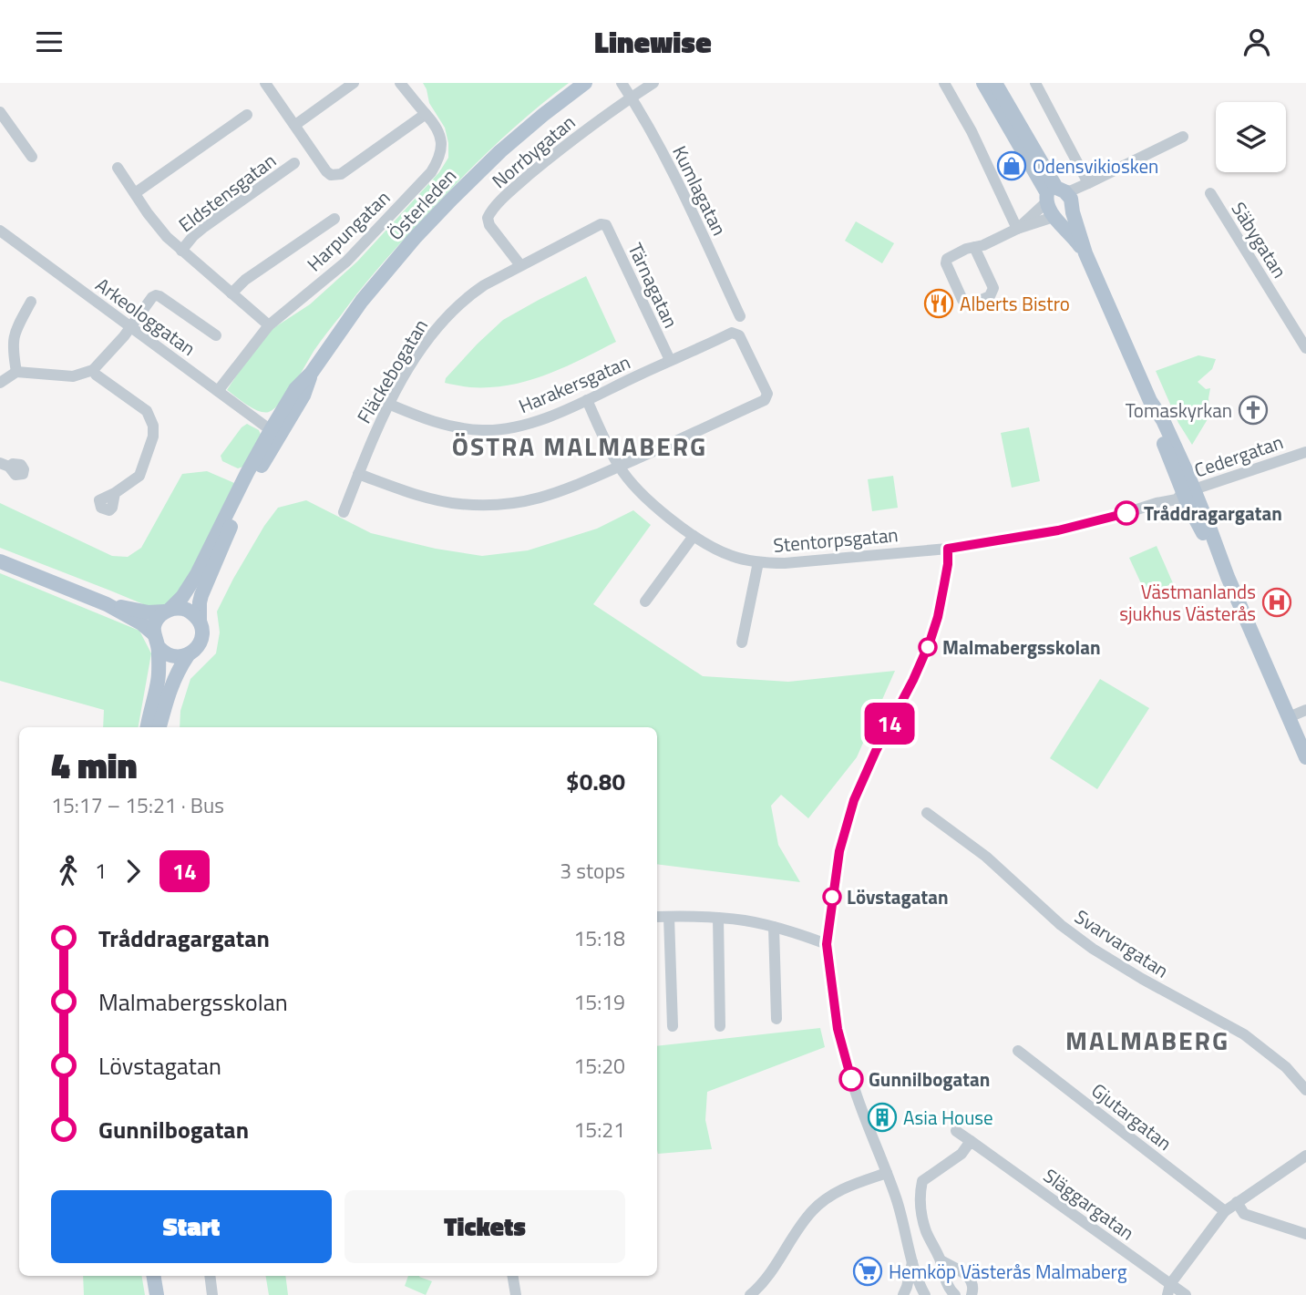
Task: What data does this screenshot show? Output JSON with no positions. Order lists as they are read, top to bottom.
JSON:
{
  "streets": {
    "main road": ["Österleden"],
    "street": [
      "Norrbygatan",
      "Kumlagatan",
      "Eldstensgatan",
      "Harpungatan",
      "Säbygatan",
      "Tärnagatan",
      "Arkeologgatan",
      "Fläckebogatan",
      "Harakersgatan",
      "Cedergatan",
      "Stentorpsgatan",
      "Svarvargatan",
      "Gjutargatan",
      "Släggargatan"
    ]
  },
  "crossings": [
    ["Norrbygatan", "Kumlagatan"],
    ["Norrbygatan", "Fläckebogatan"],
    ["Österleden", "Arkeologgatan"],
    ["Harpungatan", "Arkeologgatan"],
    ["Tärnagatan", "Fläckebogatan"],
    ["Tärnagatan", "Harakersgatan"],
    ["Fläckebogatan", "Harakersgatan"],
    ["Harakersgatan", "Stentorpsgatan"],
    ["Cedergatan", "Stentorpsgatan"]
  ],
  "districts": ["ÖSTRA MALMABERG", "MALMABERG"],
  "places": {
    "shop": ["Odensvikiosken"],
    "restaurant": ["Alberts Bistro"],
    "church": ["Tomaskyrkan"],
    "other": [
      "Tråddragargatan",
      "Malmabergsskolan",
      "Lövstagatan",
      "Gunnilbogatan"
    ],
    "hospital": ["Västmanlands sjukhus Västerås"],
    "building": ["Asia House"],
    "supermarket": ["Hemköp Västerås Malmaberg"]
  },
  "lines": ["bus line 14"],
  "page": {
    "header": "Linewise",
    "on_map": "14",
    "heading": ["4 min", "15:17 – 15:21 · Bus", "$0.80"],
    "legs": ["1", "14", "3 stops"],
    "list": [
      {
        "name": "Tråddragargatan",
        "value": "15:18"
      },
      {
        "name": "Malmabergsskolan",
        "value": "15:19"
      },
      {
        "name": "Lövstagatan",
        "value": "15:20"
      },
      {
        "name": "Gunnilbogatan",
        "value": "15:21"
      }
    ],
    "buttons": ["Start", "Tickets"]
  }
}
